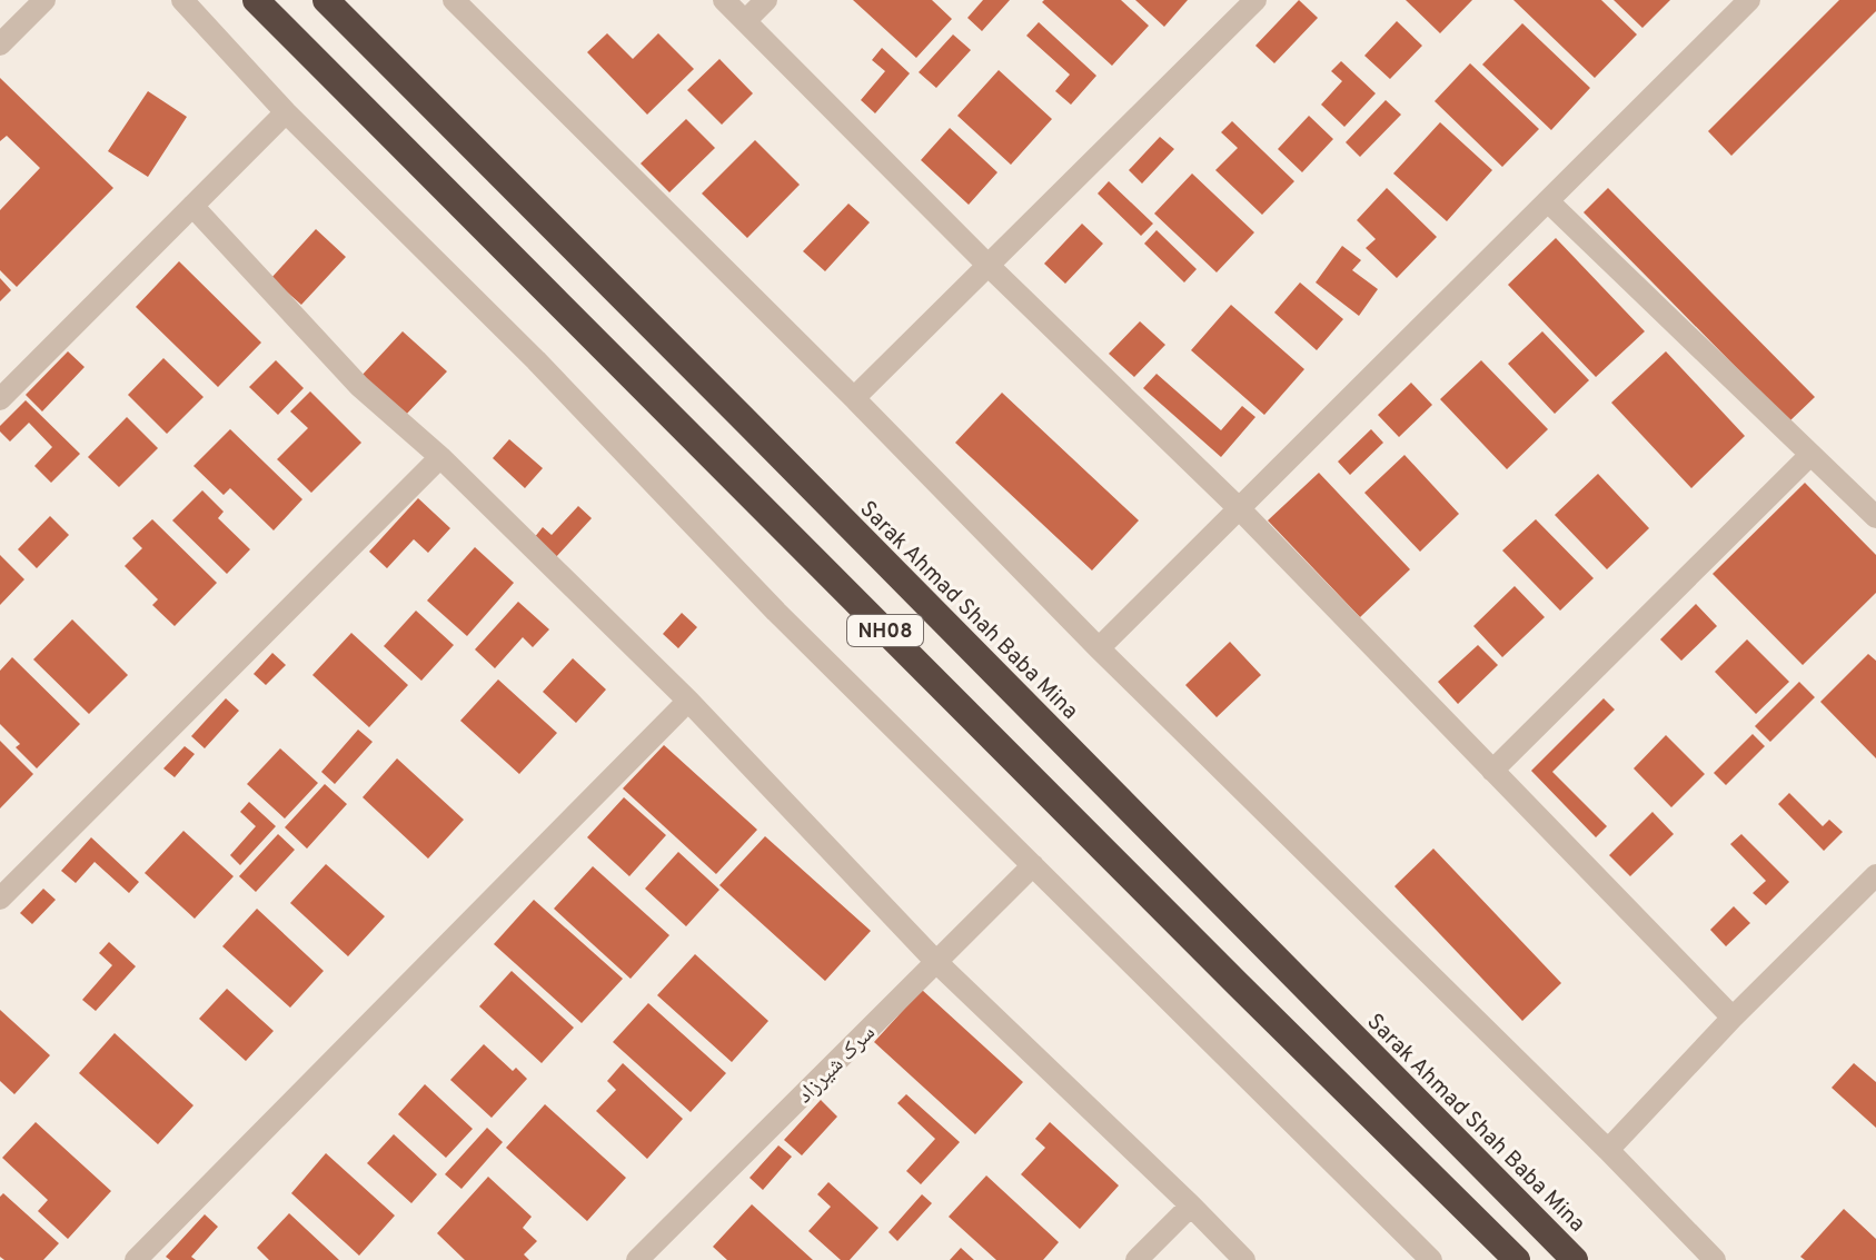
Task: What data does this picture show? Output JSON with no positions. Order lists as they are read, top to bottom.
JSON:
{
  "streets": {
    "highway": ["Sarak Ahmad Shah Baba Mina", "NH08"],
    "street": ["سرک شیرزاد"]
  }
}
